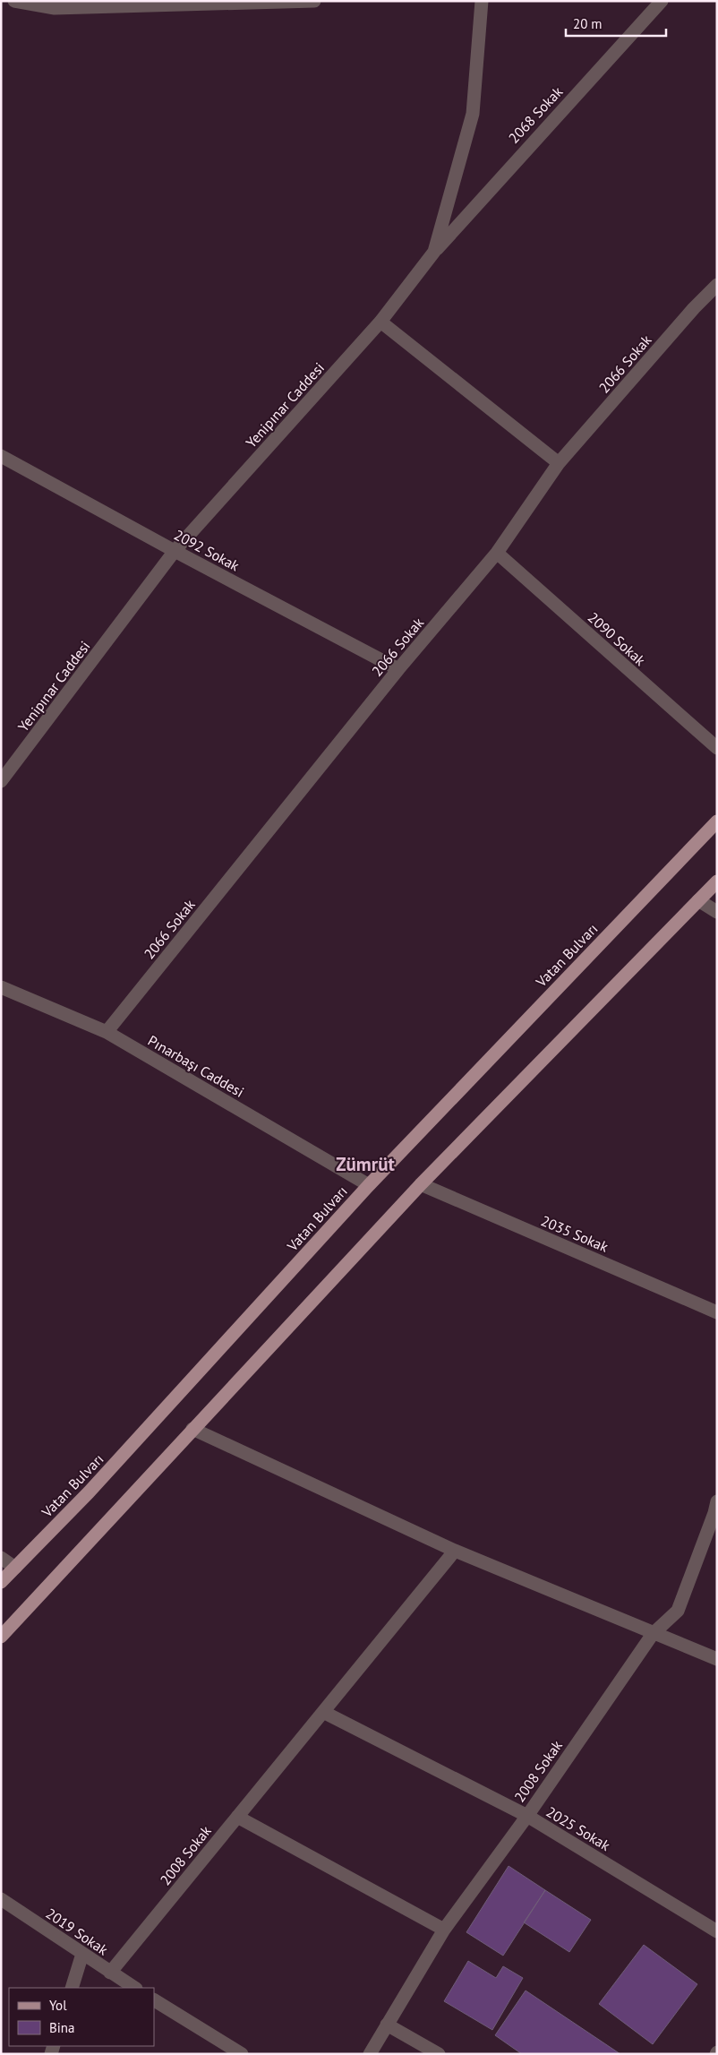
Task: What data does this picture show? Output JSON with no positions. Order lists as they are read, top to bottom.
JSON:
{
  "streets": {
    "main road": ["Vatan Bulvarı"],
    "street": [
      "2068 Sokak",
      "2066 Sokak",
      "Yenipınar Caddesi",
      "2092 Sokak",
      "2090 Sokak",
      "Pınarbaşı Caddesi",
      "2035 Sokak",
      "2008 Sokak",
      "2025 Sokak",
      "2019 Sokak"
    ]
  },
  "crossings": [
    ["2068 Sokak", "Yenipınar Caddesi"],
    ["2066 Sokak", "2092 Sokak"],
    ["2066 Sokak", "2090 Sokak"],
    ["2066 Sokak", "Pınarbaşı Caddesi"],
    ["Yenipınar Caddesi", "2092 Sokak"],
    ["Vatan Bulvarı", "Pınarbaşı Caddesi"],
    ["2008 Sokak", "2025 Sokak"],
    ["2008 Sokak", "2019 Sokak"]
  ],
  "districts": ["Zümrüt"],
  "legend": ["Yol", "Bina"],
  "scale_bar": "20 m"
}
